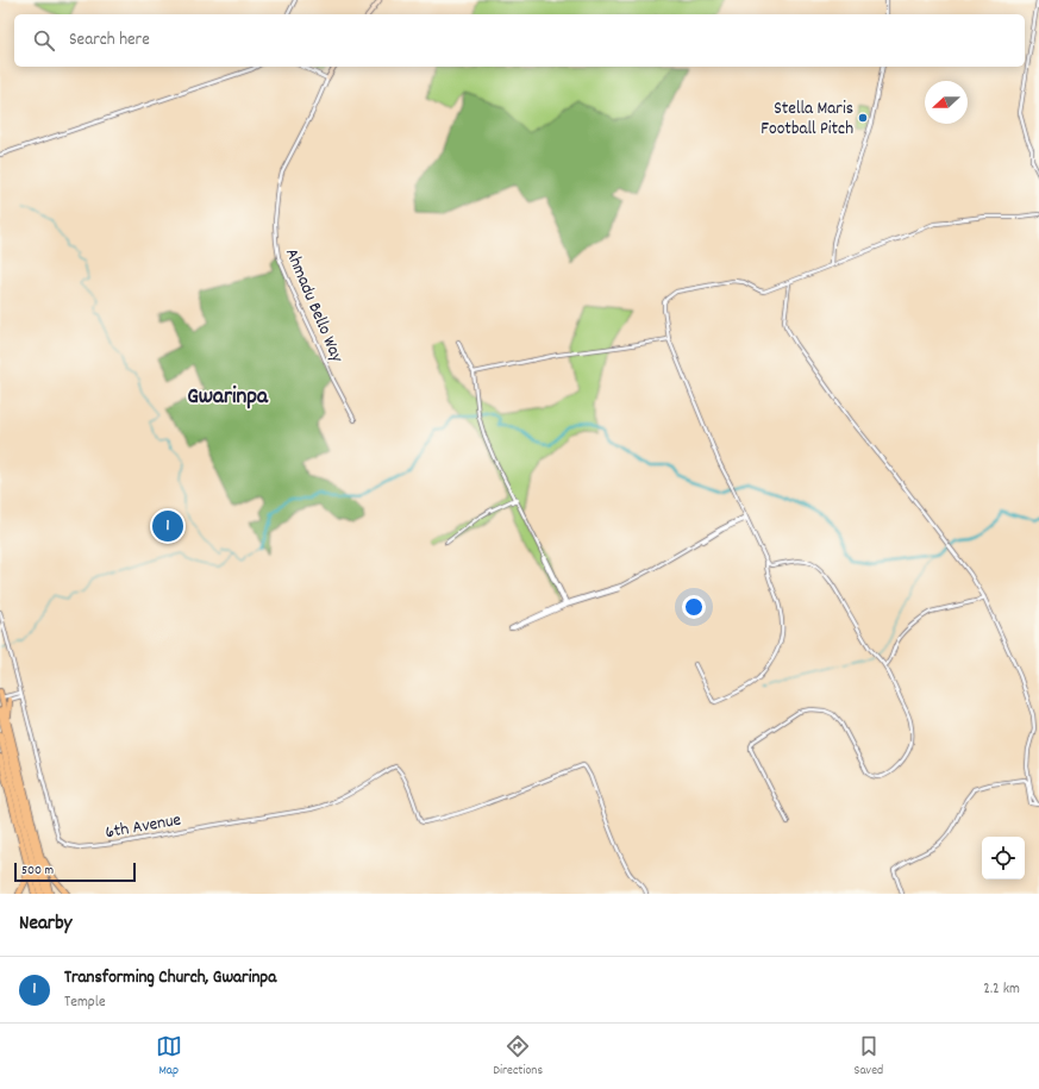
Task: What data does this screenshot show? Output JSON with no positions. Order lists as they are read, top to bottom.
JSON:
{
  "streets": {
    "main road": ["Ahmadu Bello Way"],
    "street": ["6th Avenue"]
  },
  "districts": ["Gwarinpa"],
  "places": ["Stella Maris Football Pitch"],
  "scale_bar": "500 m",
  "north": "left",
  "page": {
    "search": "Search here",
    "pins": "1",
    "scale": "500 m",
    "heading": "Nearby",
    "list": [
      {
        "mark": "1",
        "name": "Transforming Church, Gwarinpa",
        "note": "Temple",
        "value": "2.2 km"
      }
    ],
    "nav": ["Map", "Directions", "Saved"]
  }
}
